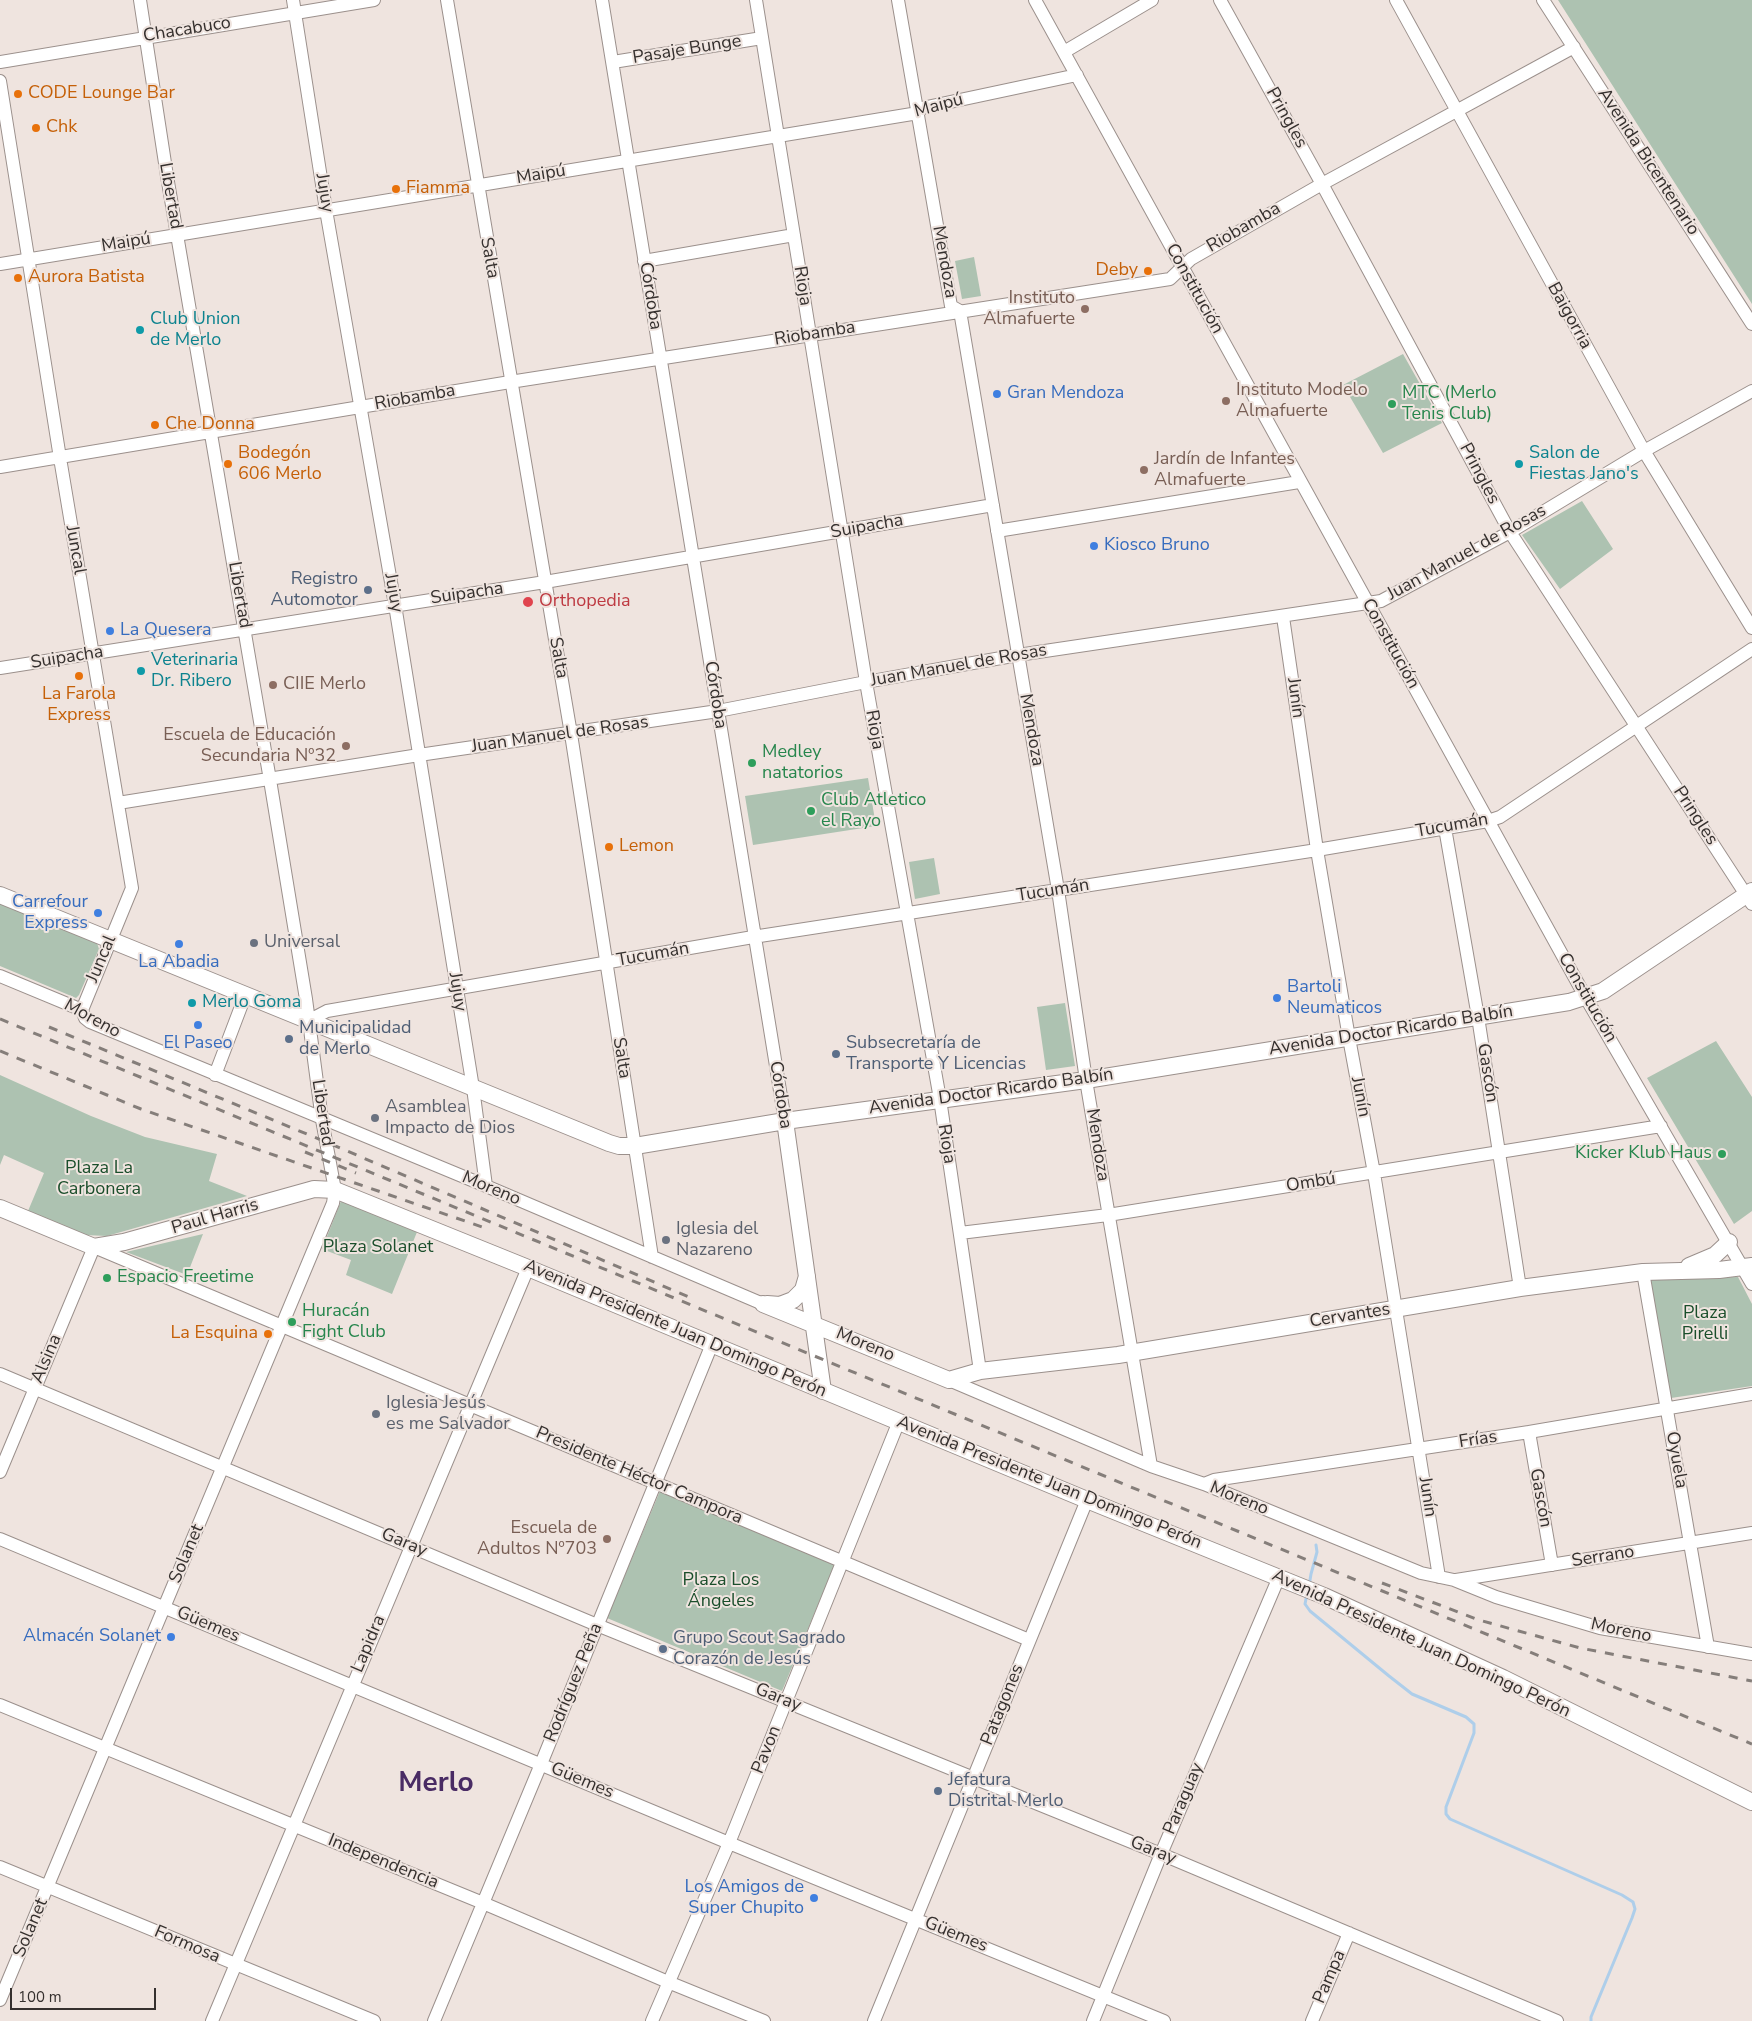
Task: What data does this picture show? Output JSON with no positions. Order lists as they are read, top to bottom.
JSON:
{
  "streets": {
    "main road": [
      "Córdoba",
      "Moreno",
      "Avenida Doctor Ricardo Balbín",
      "Paul Harris",
      "Cervantes",
      "Avenida Presidente Juan Domingo Perón",
      "Presidente Héctor Campora"
    ],
    "street": [
      "Chacabuco",
      "Pasaje Bunge",
      "Maipú",
      "Pringles",
      "Avenida Bicentenario",
      "Jujuy",
      "Libertad",
      "Riobamba",
      "Salta",
      "Mendoza",
      "Rioja",
      "Constitución",
      "Baigorria",
      "Suipacha",
      "Juncal",
      "Juan Manuel de Rosas",
      "Junín",
      "Tucumán",
      "Gascón",
      "Ombú",
      "Alsina",
      "Frías",
      "Oyuela",
      "Garay",
      "Solanet",
      "Serrano",
      "Güemes",
      "Lapidra",
      "Rodríguez Peña",
      "Patagones",
      "Pavon",
      "Paraguay",
      "Independencia",
      "Formosa",
      "Pampa"
    ]
  },
  "crossings": [
    ["Chacabuco", "Jujuy"],
    ["Chacabuco", "Libertad"],
    ["Pasaje Bunge", "Rioja"],
    ["Pasaje Bunge", "Córdoba"],
    ["Maipú", "Jujuy"],
    ["Maipú", "Libertad"],
    ["Maipú", "Salta"],
    ["Maipú", "Mendoza"],
    ["Maipú", "Rioja"],
    ["Maipú", "Constitución"],
    ["Maipú", "Córdoba"],
    ["Maipú", "Juncal"],
    ["Pringles", "Riobamba"],
    ["Pringles", "Juan Manuel de Rosas"],
    ["Pringles", "Tucumán"],
    ["Pringles", "Avenida Doctor Ricardo Balbín"],
    ["Avenida Bicentenario", "Riobamba"],
    ["Jujuy", "Riobamba"],
    ["Jujuy", "Suipacha"],
    ["Jujuy", "Juan Manuel de Rosas"],
    ["Jujuy", "Tucumán"],
    ["Jujuy", "Moreno"],
    ["Jujuy", "Avenida Doctor Ricardo Balbín"],
    ["Libertad", "Riobamba"],
    ["Libertad", "Suipacha"],
    ["Libertad", "Juan Manuel de Rosas"],
    ["Libertad", "Tucumán"],
    ["Libertad", "Moreno"],
    ["Libertad", "Avenida Doctor Ricardo Balbín"],
    ["Libertad", "Paul Harris"],
    ["Libertad", "Avenida Presidente Juan Domingo Perón"],
    ["Libertad", "Solanet"],
    ["Riobamba", "Salta"],
    ["Riobamba", "Mendoza"],
    ["Riobamba", "Rioja"],
    ["Riobamba", "Constitución"],
    ["Riobamba", "Córdoba"],
    ["Riobamba", "Baigorria"],
    ["Riobamba", "Juncal"],
    ["Salta", "Suipacha"],
    ["Salta", "Juan Manuel de Rosas"],
    ["Salta", "Tucumán"],
    ["Salta", "Moreno"],
    ["Salta", "Avenida Doctor Ricardo Balbín"],
    ["Mendoza", "Suipacha"],
    ["Mendoza", "Juan Manuel de Rosas"],
    ["Mendoza", "Tucumán"],
    ["Mendoza", "Moreno"],
    ["Mendoza", "Avenida Doctor Ricardo Balbín"],
    ["Mendoza", "Ombú"],
    ["Mendoza", "Cervantes"],
    ["Rioja", "Suipacha"],
    ["Rioja", "Juan Manuel de Rosas"],
    ["Rioja", "Tucumán"],
    ["Rioja", "Avenida Doctor Ricardo Balbín"],
    ["Rioja", "Ombú"],
    ["Rioja", "Cervantes"],
    ["Constitución", "Juan Manuel de Rosas"],
    ["Constitución", "Tucumán"],
    ["Constitución", "Avenida Doctor Ricardo Balbín"],
    ["Constitución", "Ombú"],
    ["Constitución", "Cervantes"],
    ["Córdoba", "Suipacha"],
    ["Córdoba", "Juan Manuel de Rosas"],
    ["Córdoba", "Tucumán"],
    ["Córdoba", "Moreno"],
    ["Córdoba", "Avenida Doctor Ricardo Balbín"],
    ["Córdoba", "Avenida Presidente Juan Domingo Perón"],
    ["Baigorria", "Juan Manuel de Rosas"],
    ["Suipacha", "Juncal"],
    ["Juncal", "Juan Manuel de Rosas"],
    ["Juncal", "Moreno"],
    ["Juan Manuel de Rosas", "Junín"],
    ["Junín", "Tucumán"],
    ["Junín", "Moreno"],
    ["Junín", "Avenida Doctor Ricardo Balbín"],
    ["Junín", "Ombú"],
    ["Junín", "Cervantes"],
    ["Junín", "Frías"],
    ["Tucumán", "Avenida Doctor Ricardo Balbín"],
    ["Tucumán", "Gascón"],
    ["Moreno", "Cervantes"],
    ["Moreno", "Frías"],
    ["Moreno", "Oyuela"],
    ["Moreno", "Serrano"],
    ["Avenida Doctor Ricardo Balbín", "Gascón"],
    ["Gascón", "Ombú"],
    ["Gascón", "Cervantes"],
    ["Gascón", "Frías"],
    ["Gascón", "Serrano"],
    ["Paul Harris", "Avenida Presidente Juan Domingo Perón"],
    ["Paul Harris", "Alsina"],
    ["Paul Harris", "Presidente Héctor Campora"],
    ["Paul Harris", "Solanet"],
    ["Cervantes", "Oyuela"],
    ["Avenida Presidente Juan Domingo Perón", "Solanet"],
    ["Avenida Presidente Juan Domingo Perón", "Lapidra"],
    ["Avenida Presidente Juan Domingo Perón", "Rodríguez Peña"],
    ["Avenida Presidente Juan Domingo Perón", "Patagones"],
    ["Avenida Presidente Juan Domingo Perón", "Pavon"],
    ["Avenida Presidente Juan Domingo Perón", "Paraguay"],
    ["Alsina", "Presidente Héctor Campora"],
    ["Alsina", "Garay"],
    ["Frías", "Oyuela"],
    ["Oyuela", "Serrano"],
    ["Presidente Héctor Campora", "Solanet"],
    ["Presidente Héctor Campora", "Lapidra"],
    ["Presidente Héctor Campora", "Rodríguez Peña"],
    ["Presidente Héctor Campora", "Patagones"],
    ["Presidente Héctor Campora", "Pavon"],
    ["Garay", "Solanet"],
    ["Garay", "Lapidra"],
    ["Garay", "Rodríguez Peña"],
    ["Garay", "Patagones"],
    ["Garay", "Pavon"],
    ["Garay", "Paraguay"],
    ["Garay", "Pampa"],
    ["Solanet", "Güemes"],
    ["Solanet", "Independencia"],
    ["Solanet", "Formosa"],
    ["Güemes", "Lapidra"],
    ["Güemes", "Rodríguez Peña"],
    ["Güemes", "Patagones"],
    ["Güemes", "Pavon"],
    ["Güemes", "Paraguay"],
    ["Lapidra", "Independencia"],
    ["Lapidra", "Formosa"],
    ["Rodríguez Peña", "Independencia"],
    ["Pavon", "Independencia"]
  ],
  "districts": ["Merlo"],
  "parks": [
    "Plaza La Carbonera",
    "Plaza Solanet",
    "Plaza Pirelli",
    "Plaza Los Ángeles"
  ],
  "places": [
    "CODE Lounge Bar",
    "Chk",
    "Fiamma",
    "Deby",
    "Aurora Batista",
    "Instituto Almafuerte",
    "Club Union de Merlo",
    "Gran Mendoza",
    "Instituto Modelo Almafuerte",
    "MTC (Merlo Tenis Club)",
    "Che Donna",
    "Bodegón 606 Merlo",
    "Salon de Fiestas Jano's",
    "Jardín de Infantes Almafuerte",
    "Kiosco Bruno",
    "Registro Automotor",
    "Orthopedia",
    "La Quesera",
    "Veterinaria Dr. Ribero",
    "La Farola Express",
    "CIIE Merlo",
    "Escuela de Educación Secundaria Nº32",
    "Medley natatorios",
    "Club Atletico el Rayo",
    "Lemon",
    "Carrefour Express",
    "Universal",
    "La Abadia",
    "Bartoli Neumaticos",
    "Merlo Goma",
    "El Paseo",
    "Municipalidad de Merlo",
    "Subsecretaría de Transporte Y Licencias",
    "Asamblea Impacto de Dios",
    "Kicker Klub Haus",
    "Iglesia del Nazareno",
    "Espacio Freetime",
    "Huracán Fight Club",
    "La Esquina",
    "Iglesia Jesús es me Salvador",
    "Escuela de Adultos Nº703",
    "Almacén Solanet",
    "Grupo Scout Sagrado Corazón de Jesús",
    "Jefatura Distrital Merlo",
    "Los Amigos de Super Chupito"
  ],
  "scale_bar": "100 m"
}
